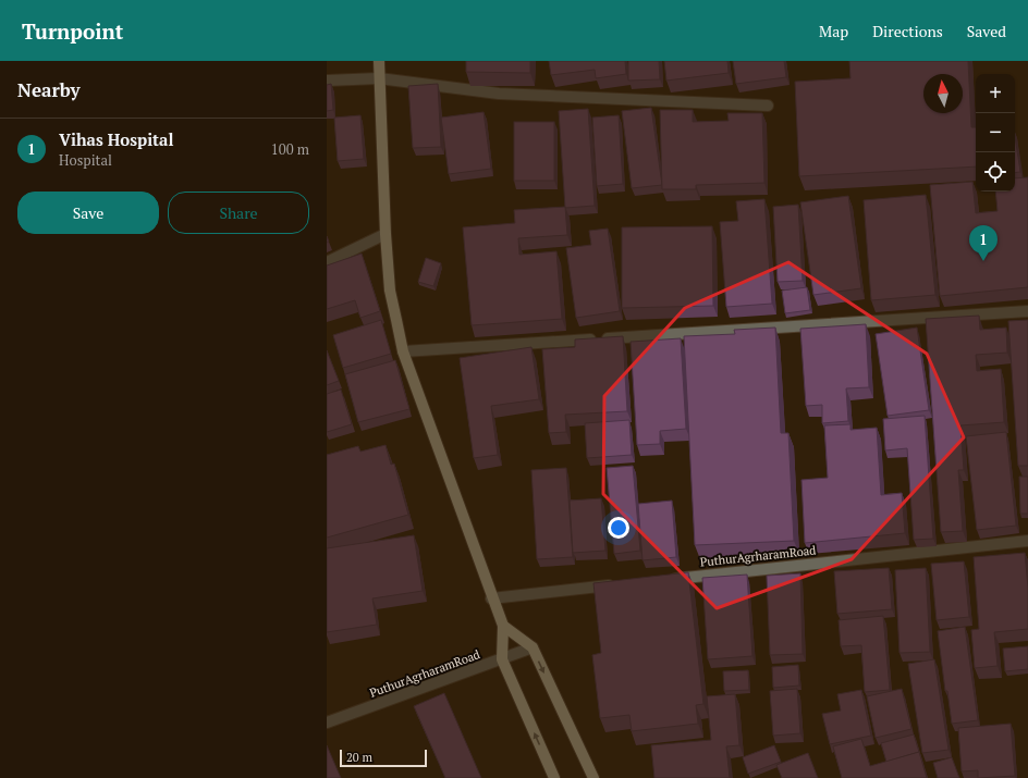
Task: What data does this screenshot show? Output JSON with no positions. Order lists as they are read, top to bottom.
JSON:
{
  "streets": {
    "street": ["PuthurAgrharamRoad"]
  },
  "scale_bar": "20 m",
  "north": "top",
  "page": {
    "header": "Turnpoint",
    "nav": ["Map", "Directions", "Saved"],
    "heading": "Nearby",
    "map_buttons": ["+", "−"],
    "list": [
      {
        "mark": "1",
        "name": "Vihas Hospital",
        "note": "Hospital",
        "value": "100 m"
      }
    ],
    "buttons": ["Save", "Share"],
    "pins": "1",
    "scale": "20 m"
  }
}
